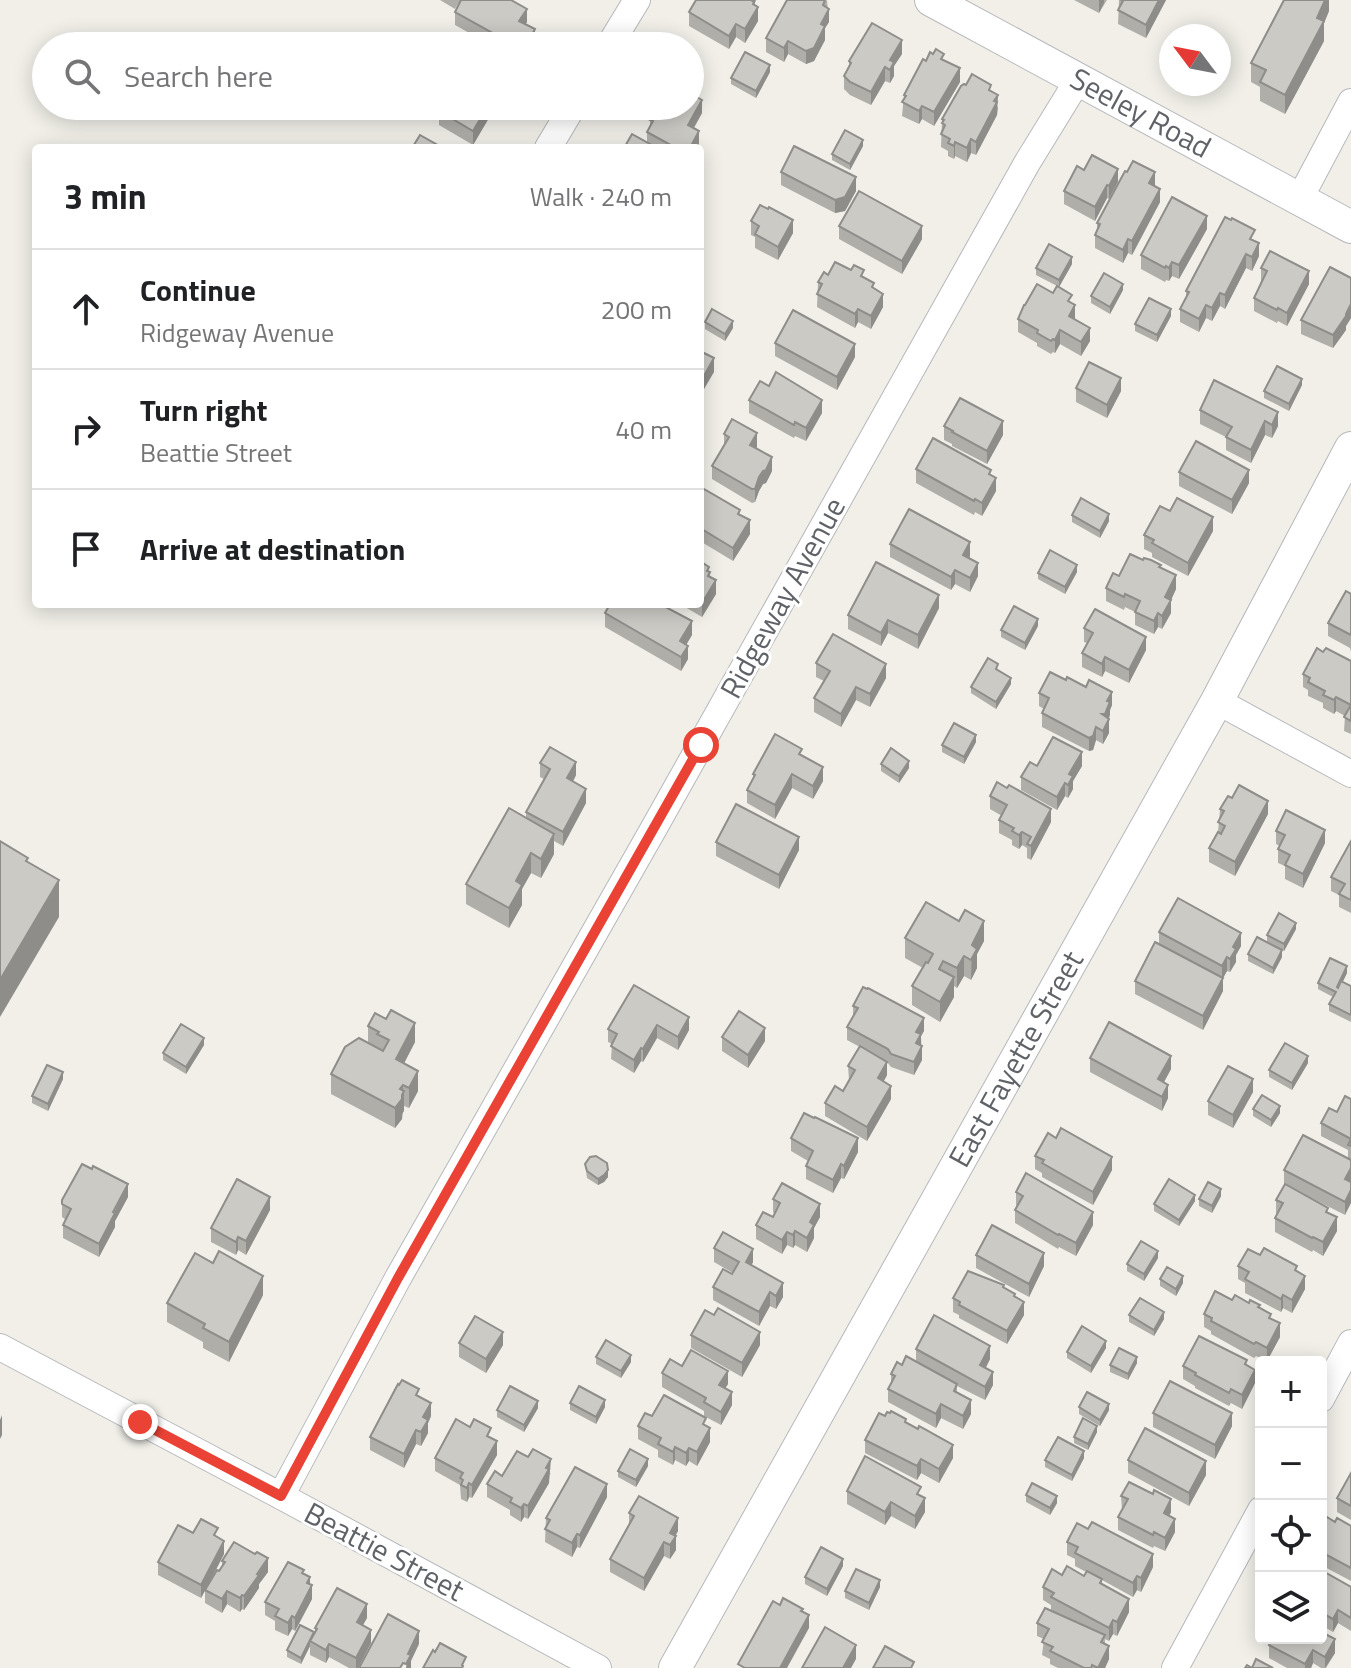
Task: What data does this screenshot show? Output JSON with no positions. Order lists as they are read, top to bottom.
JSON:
{
  "streets": {
    "street": [
      "Seeley Road",
      "Ridgeway Avenue",
      "East Fayette Street",
      "Beattie Street"
    ]
  },
  "crossings": [
    ["Seeley Road", "Ridgeway Avenue"],
    ["Ridgeway Avenue", "Beattie Street"]
  ],
  "north": "top left",
  "page": {
    "search": "Search here",
    "heading": ["3 min", "Walk · 240 m"],
    "list": [
      ["Continue", "Ridgeway Avenue", "200 m"],
      ["Turn right", "Beattie Street", "40 m"],
      "Arrive at destination"
    ],
    "map_buttons": ["+", "−"]
  }
}
